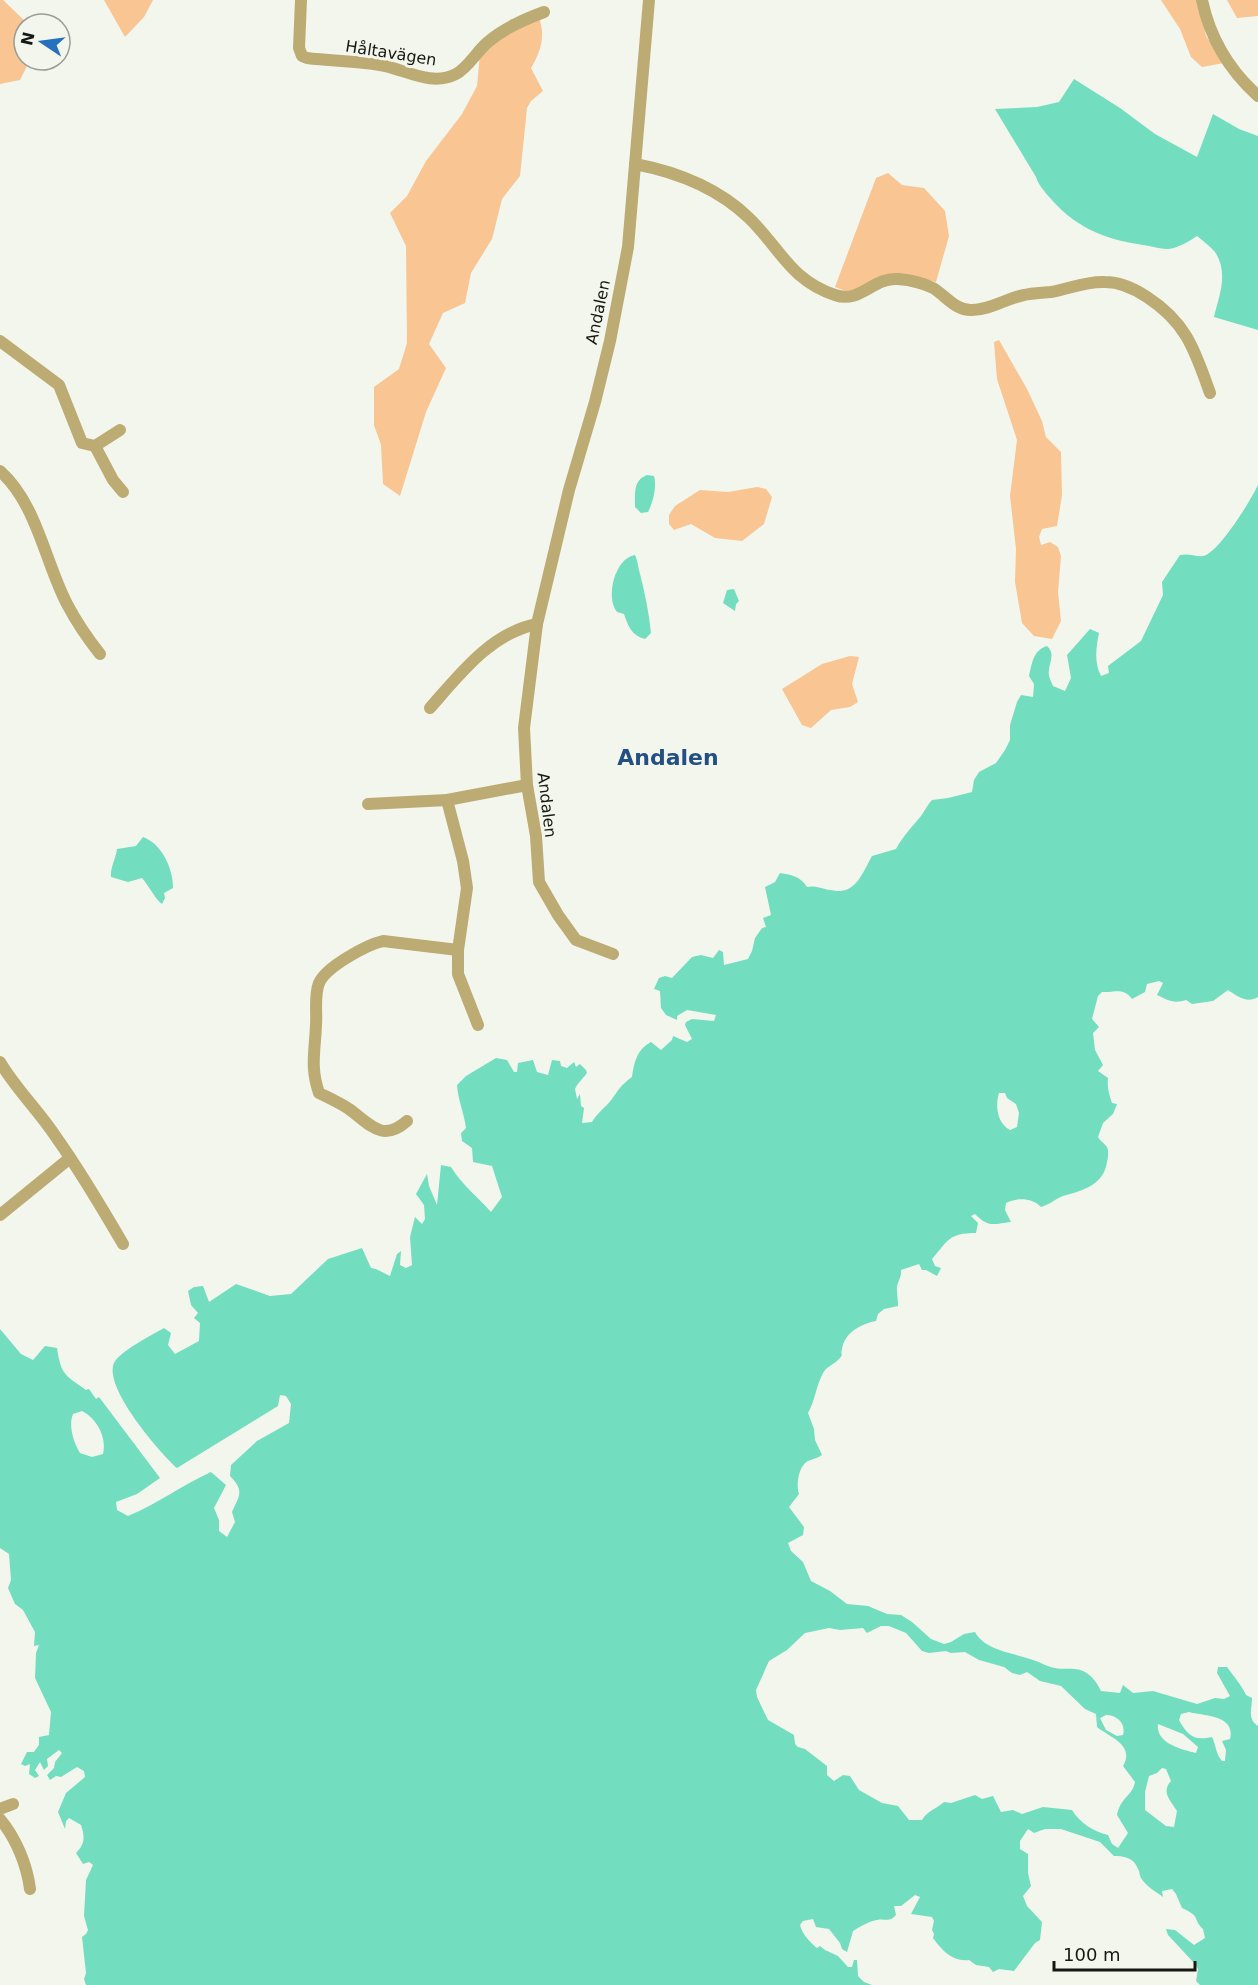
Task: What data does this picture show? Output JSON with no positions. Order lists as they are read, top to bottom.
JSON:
{
  "streets": {
    "street": ["Håltavägen", "Andalen"]
  },
  "districts": ["Andalen"],
  "scale_bar": "100 m",
  "north": "left"
}
